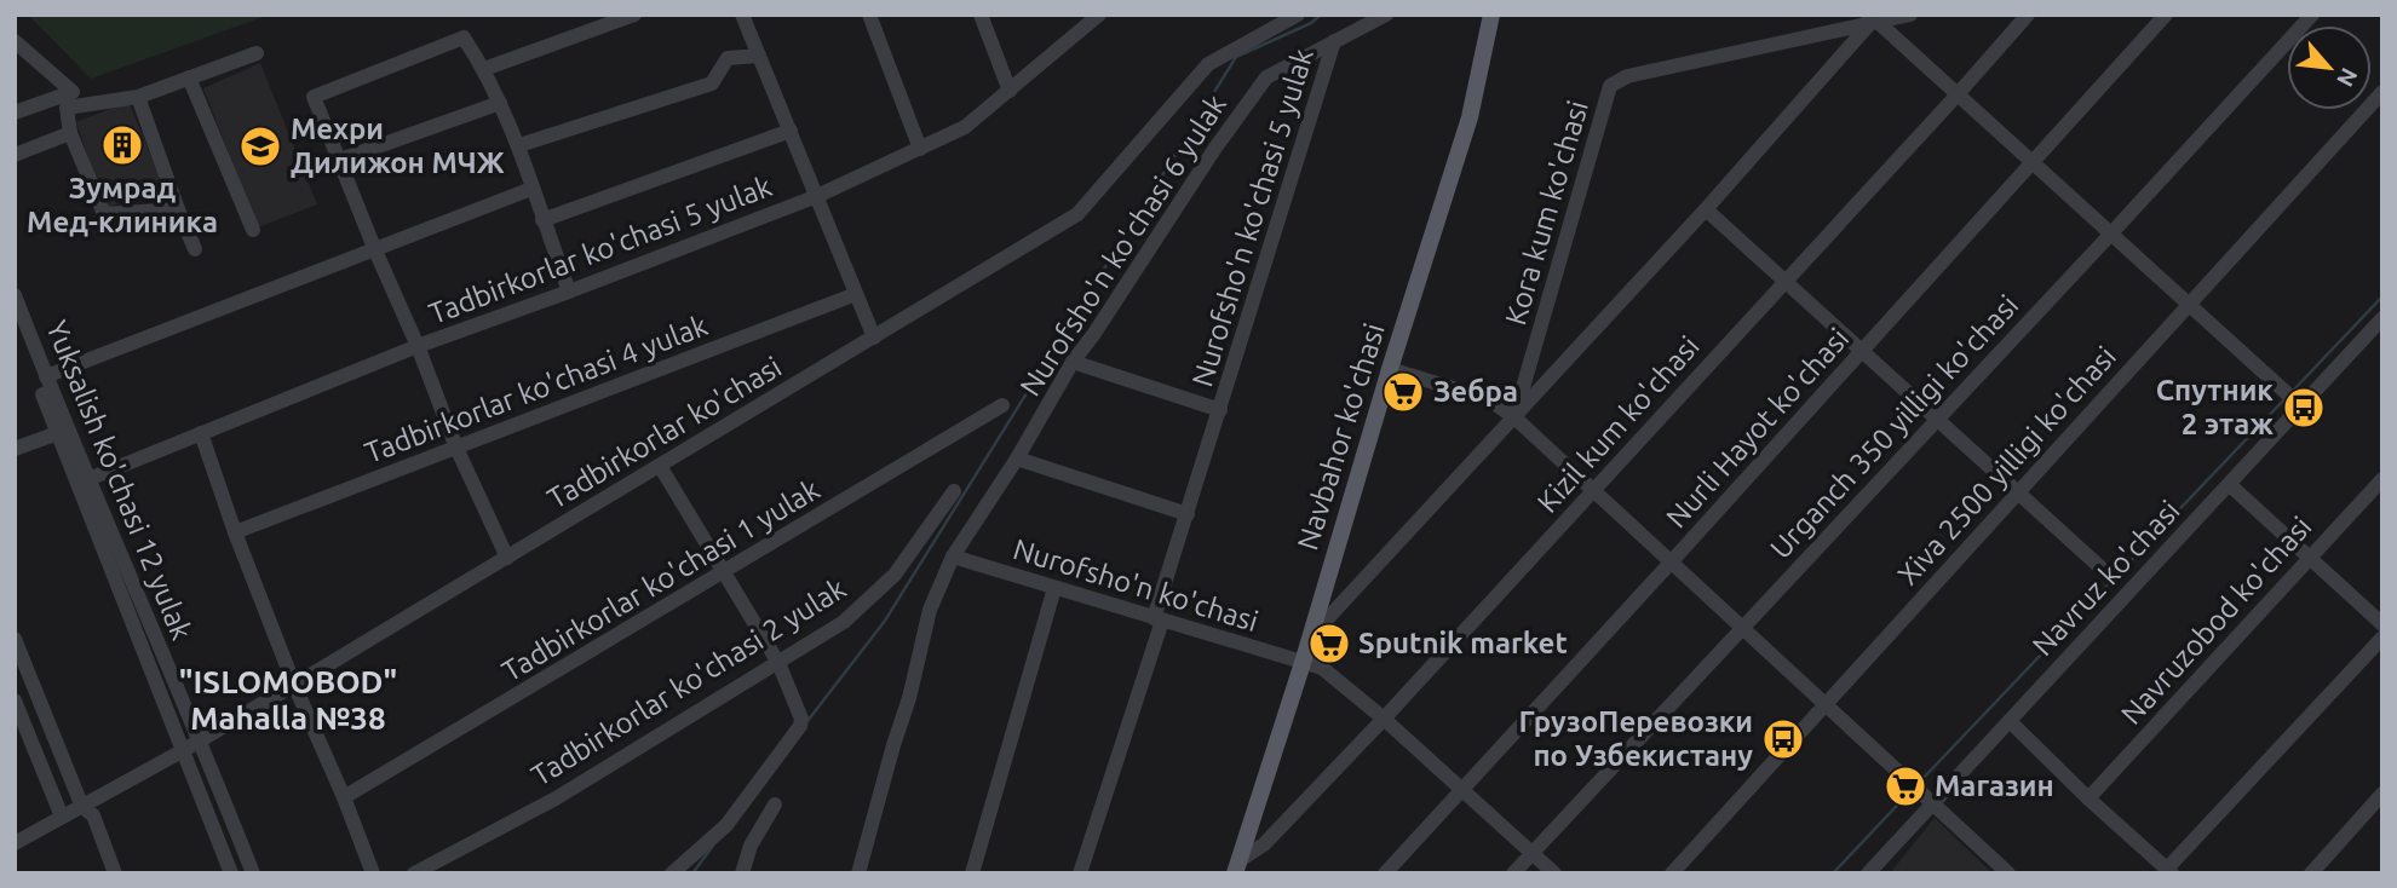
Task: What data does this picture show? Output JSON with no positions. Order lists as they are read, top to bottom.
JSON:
{
  "streets": {
    "main road": ["Navbahor ko'chasi"],
    "street": [
      "Kora kum ko'chasi",
      "Nurofsho'n ko'chasi 5 yulak",
      "Nurofsho'n ko'chasi 6 yulak",
      "Tadbirkorlar ko'chasi 5 yulak",
      "Tadbirkorlar ko'chasi 4 yulak",
      "Kizil kum ko'chasi",
      "Urganch 350 yilligi ko'chasi",
      "Nurli Hayot ko'chasi",
      "Tadbirkorlar ko'chasi",
      "Xiva 2500 yilligi ko'chasi",
      "Yuksalish ko'chasi 12 yulak",
      "Navruz ko'chasi",
      "Tadbirkorlar ko'chasi 1 yulak",
      "Nurofsho'n ko'chasi",
      "Navruzobod ko'chasi",
      "Tadbirkorlar ko'chasi 2 yulak"
    ]
  },
  "crossings": [
    ["Kora kum ko'chasi", "Navbahor ko'chasi"],
    ["Nurofsho'n ko'chasi 5 yulak", "Nurofsho'n ko'chasi 6 yulak"],
    ["Nurofsho'n ko'chasi 5 yulak", "Nurofsho'n ko'chasi"],
    ["Nurofsho'n ko'chasi 6 yulak", "Nurofsho'n ko'chasi"],
    ["Tadbirkorlar ko'chasi 5 yulak", "Yuksalish ko'chasi 12 yulak"],
    ["Kizil kum ko'chasi", "Navbahor ko'chasi"],
    ["Kizil kum ko'chasi", "Nurofsho'n ko'chasi"],
    ["Urganch 350 yilligi ko'chasi", "Nurofsho'n ko'chasi"],
    ["Nurli Hayot ko'chasi", "Nurofsho'n ko'chasi"],
    ["Tadbirkorlar ko'chasi", "Yuksalish ko'chasi 12 yulak"],
    ["Navbahor ko'chasi", "Nurofsho'n ko'chasi"]
  ],
  "districts": ["\"ISLOMOBOD\" Mahalla №38"],
  "places": {
    "building": ["Зумрад Мед-клиника"],
    "school or university": ["Мехри Дилижон МЧЖ"],
    "supermarket": ["Зебра", "Sputnik market", "Магазин"],
    "bus stop": ["Спутник 2 этаж", "ГрузоПеревозки по Узбекистану"]
  },
  "north": "bottom right"
}
